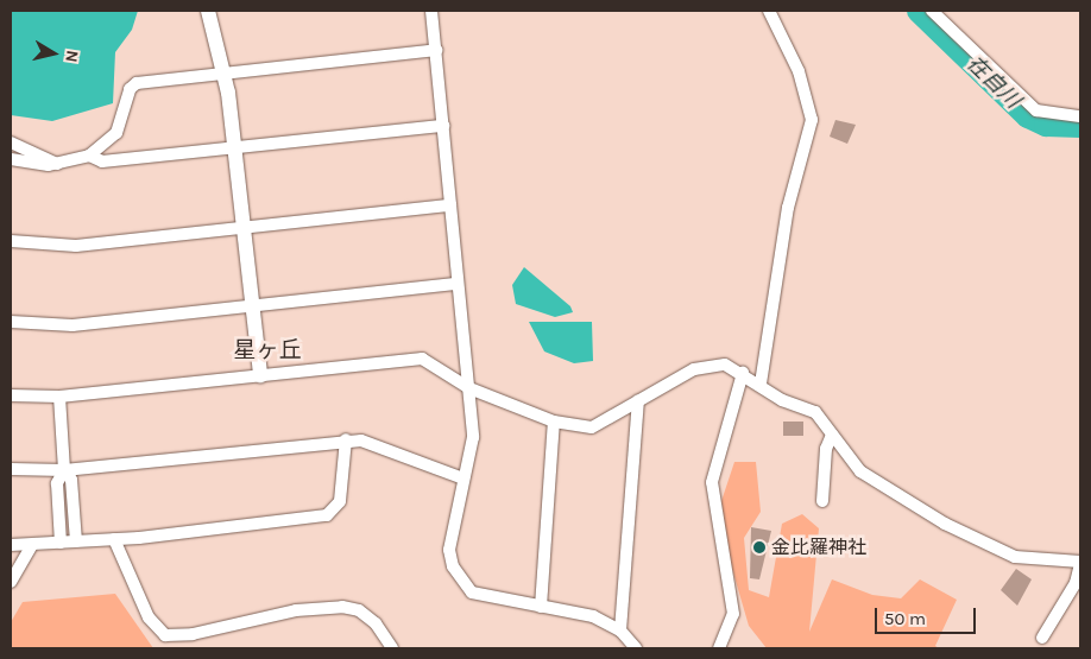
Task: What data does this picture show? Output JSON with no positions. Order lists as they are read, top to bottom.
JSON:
{
  "districts": ["星ヶ丘"],
  "water": ["在自川"],
  "places": ["金比羅神社"],
  "scale_bar": "50 m",
  "north": "right"
}
